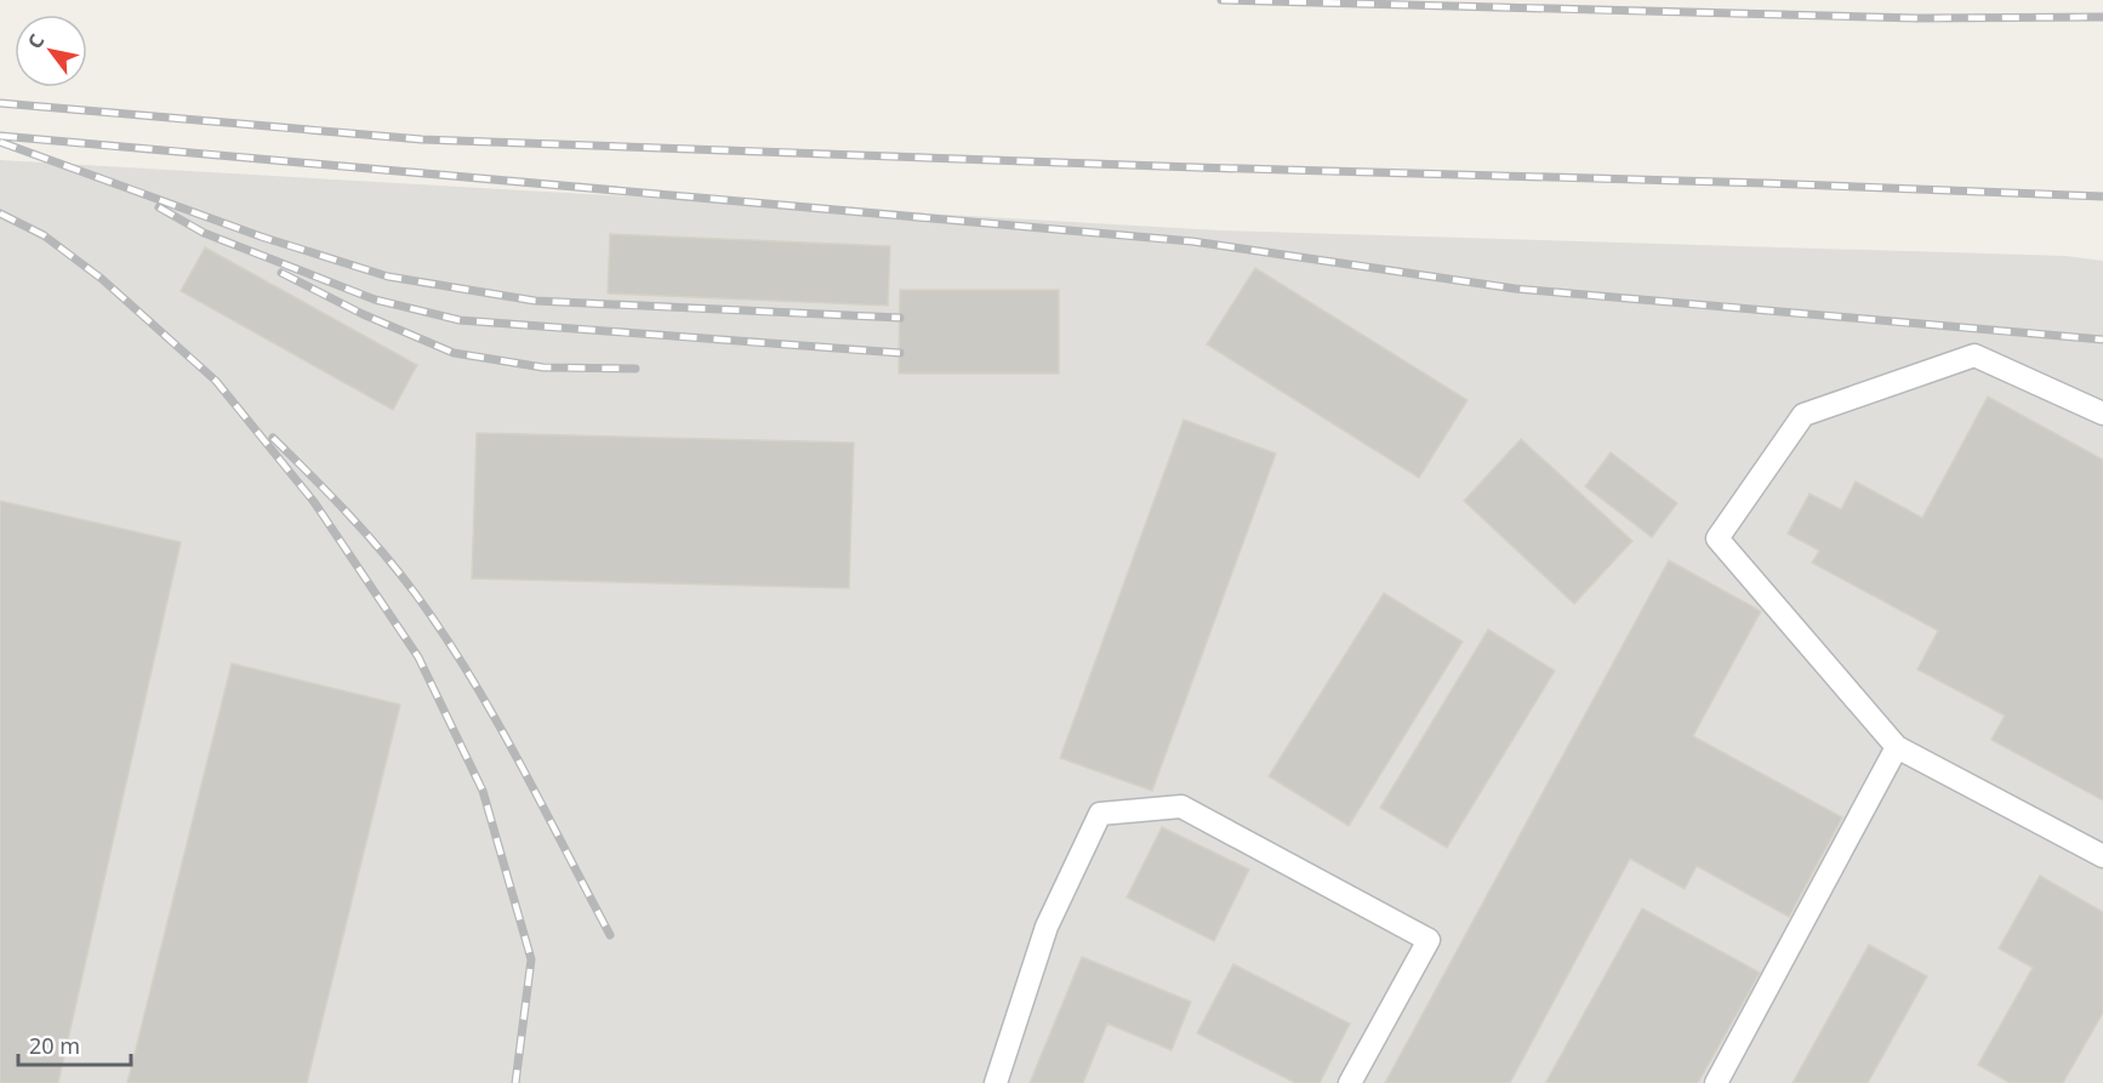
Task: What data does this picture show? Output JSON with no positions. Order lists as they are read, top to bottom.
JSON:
{
  "scale_bar": "20 m",
  "north": "top left"
}
